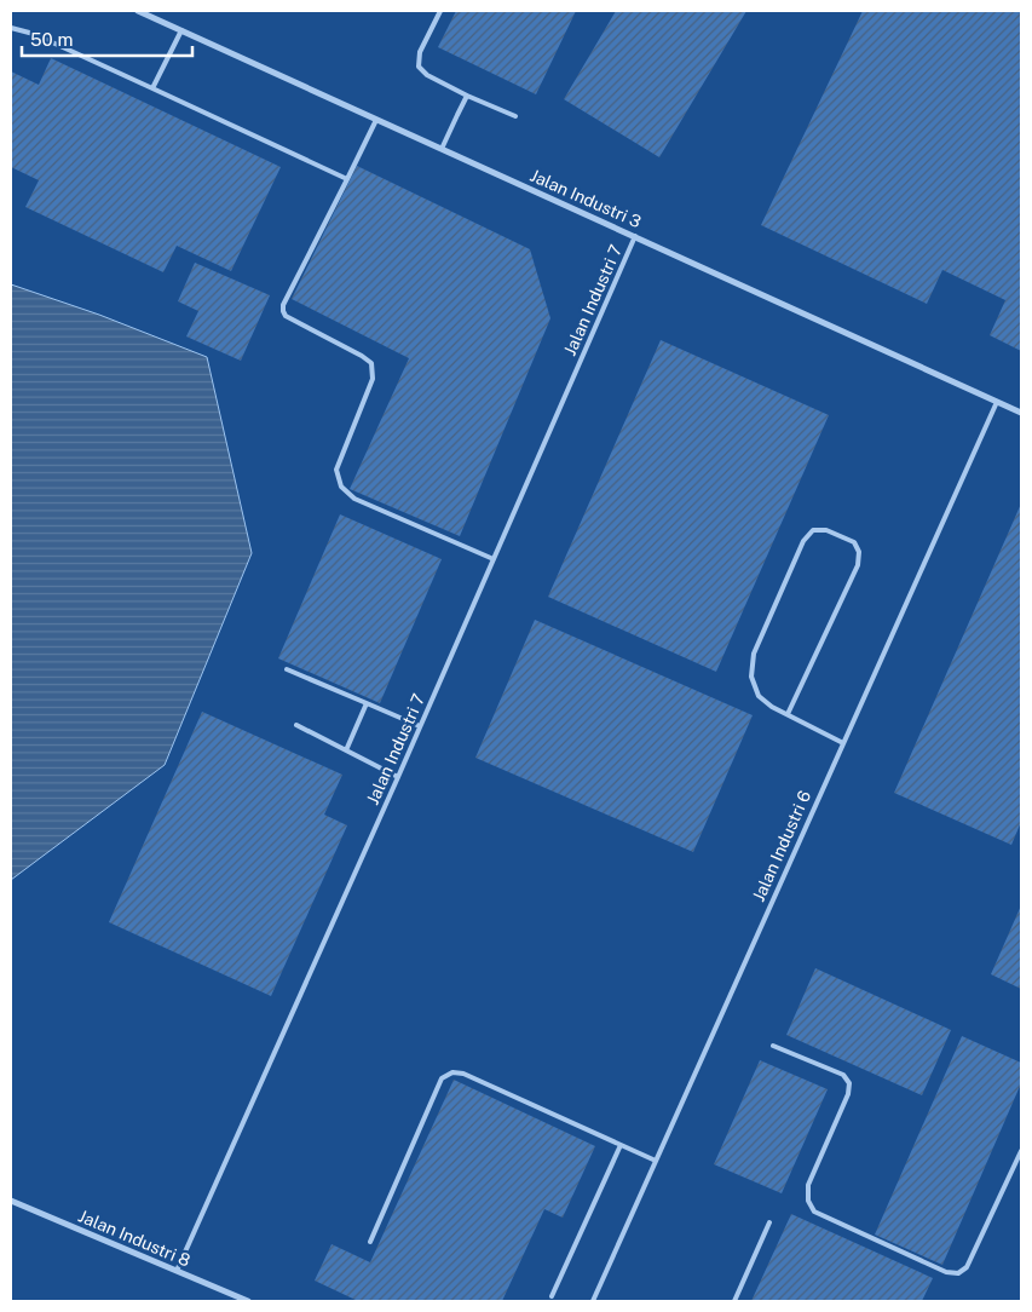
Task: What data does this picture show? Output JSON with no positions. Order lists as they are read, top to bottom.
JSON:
{
  "streets": {
    "street": ["Jalan Industri 3", "Jalan Industri 8"],
    "lane": ["Jalan Industri 7", "Jalan Industri 6"]
  },
  "crossings": [
    ["Jalan Industri 3", "Jalan Industri 7"],
    ["Jalan Industri 3", "Jalan Industri 6"],
    ["Jalan Industri 7", "Jalan Industri 8"]
  ],
  "scale_bar": "50 m"
}
